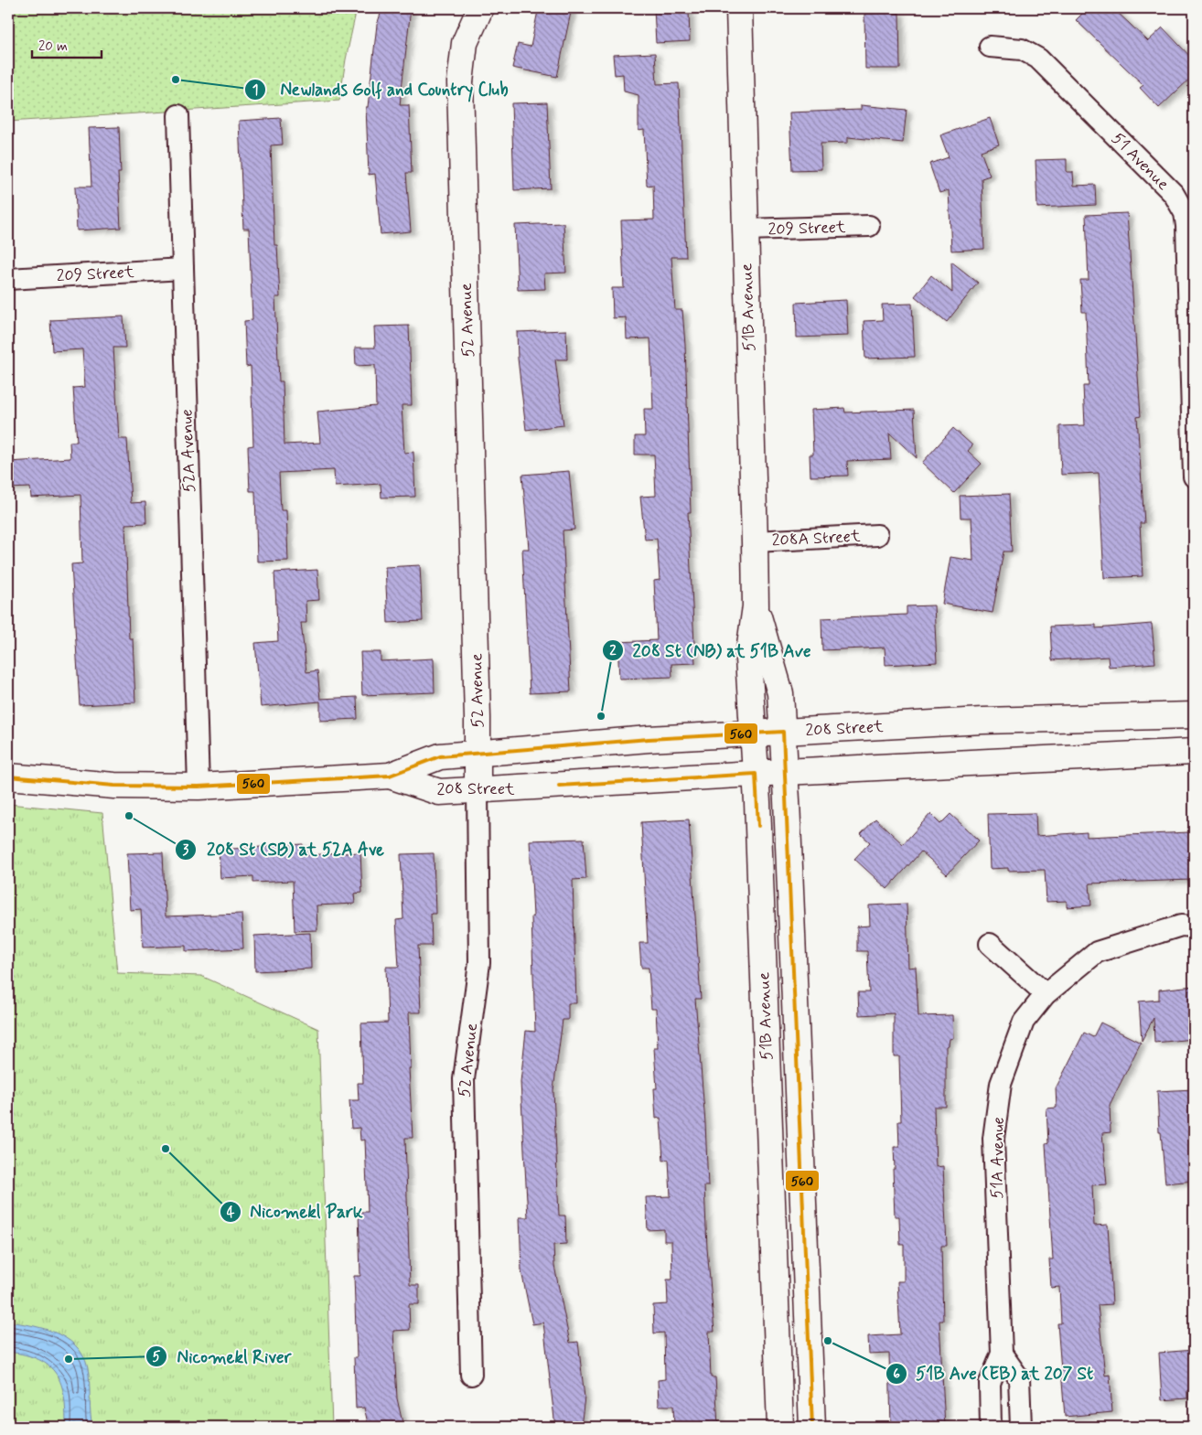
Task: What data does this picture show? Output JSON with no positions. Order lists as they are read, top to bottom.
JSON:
{
  "streets": {
    "street": [
      "51 Avenue",
      "209 Street",
      "51B Avenue",
      "52 Avenue",
      "52A Avenue",
      "208A Street",
      "208 Street",
      "51A Avenue"
    ]
  },
  "crossings": [
    ["209 Street", "51B Avenue"],
    ["209 Street", "52A Avenue"],
    ["51B Avenue", "208A Street"],
    ["51B Avenue", "208 Street"],
    ["52 Avenue", "208 Street"],
    ["52A Avenue", "208 Street"]
  ],
  "places": [
    "Newlands Golf and Country Club",
    "208 St (NB) at 51B Ave",
    "208 St (SB) at 52A Ave",
    "Nicomekl Park",
    "51B Ave (EB) at 207 St",
    "Nicomekl River"
  ],
  "lines": ["transit line 560"],
  "scale_bar": "20 m"
}
